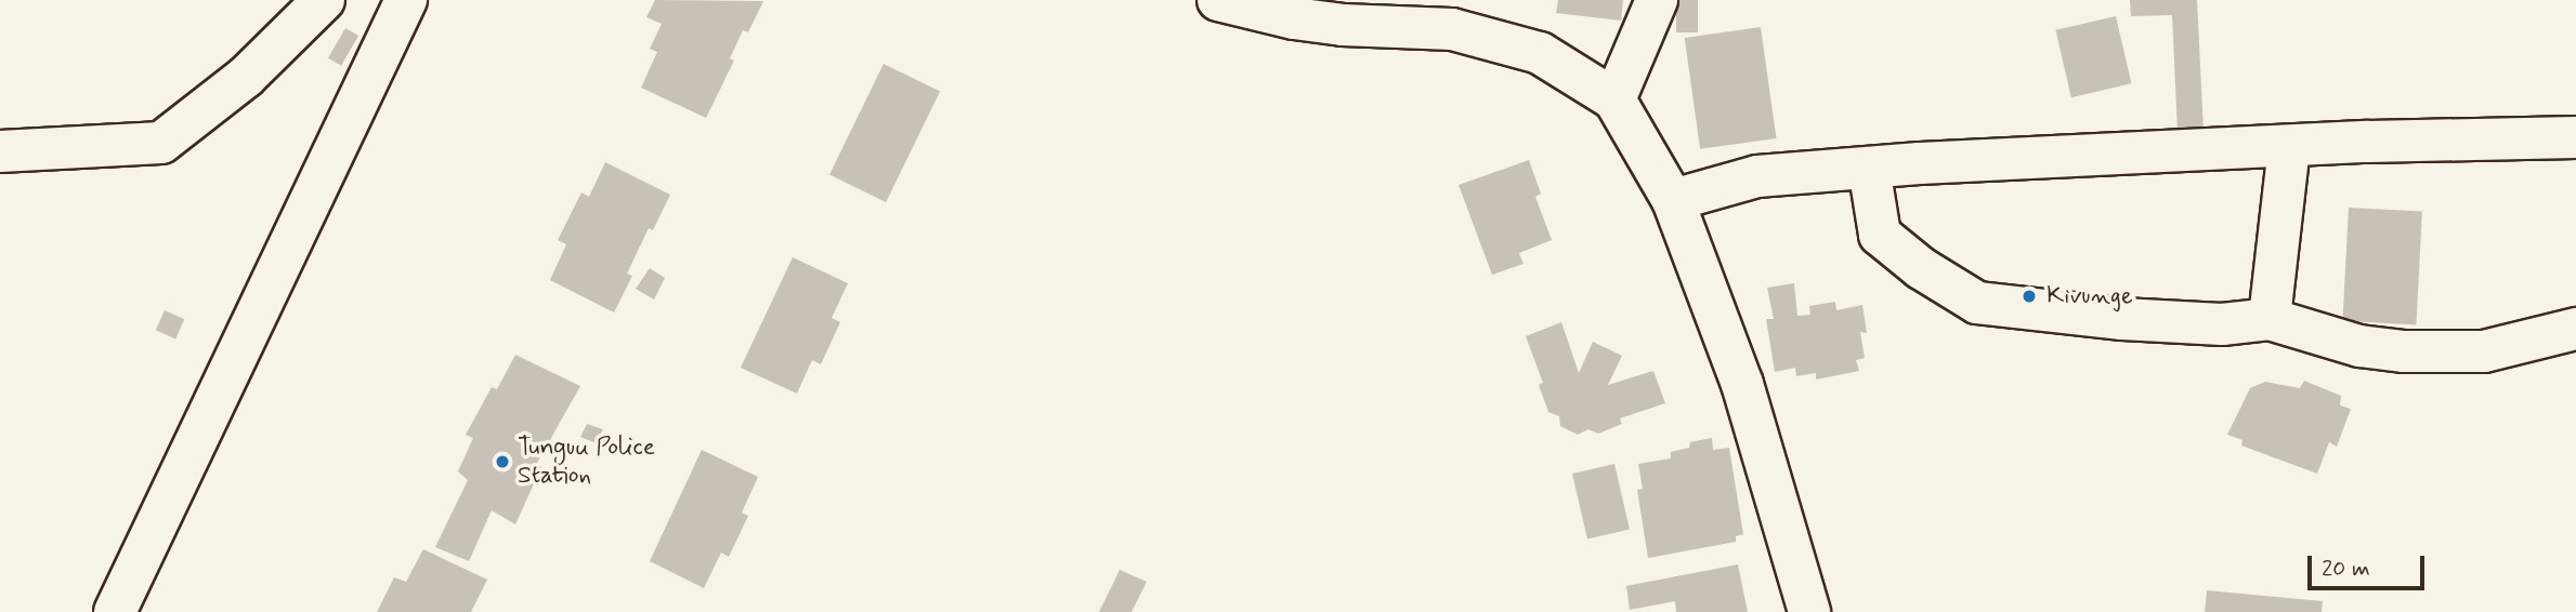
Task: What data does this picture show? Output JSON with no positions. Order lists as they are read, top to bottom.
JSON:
{
  "places": ["Kivunge", "Tunguu Police Station"],
  "scale_bar": "20 m"
}
